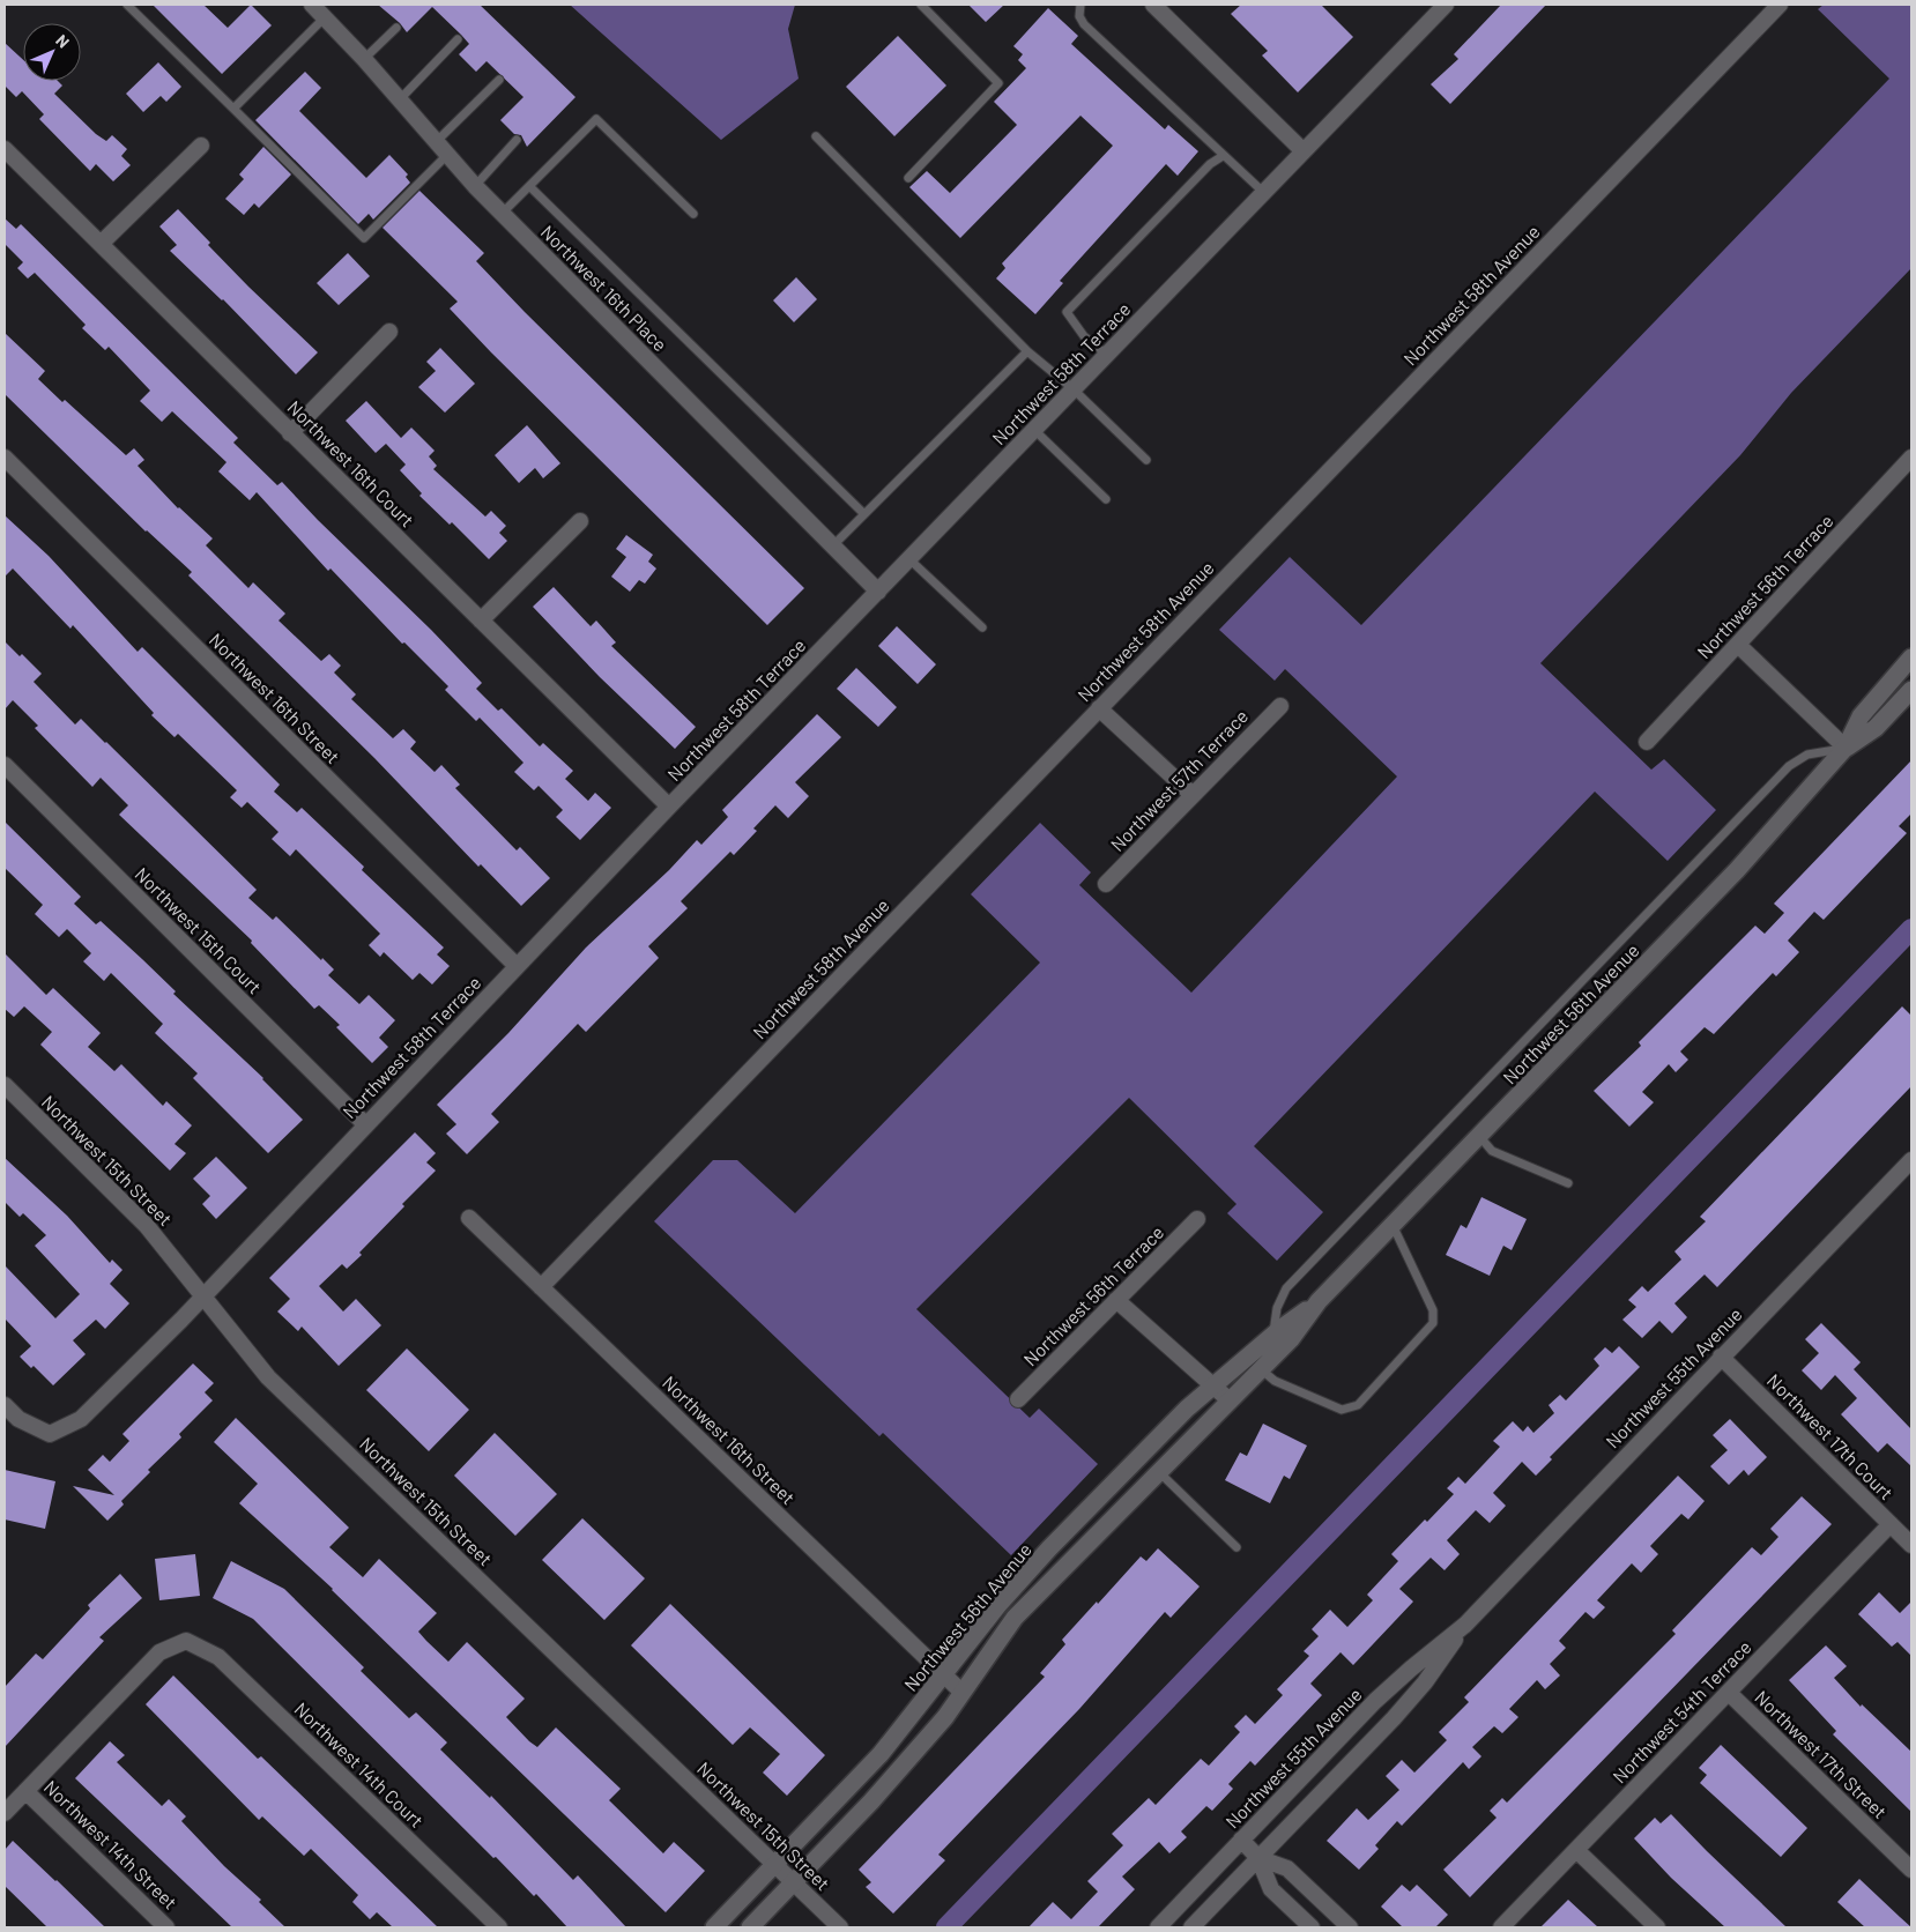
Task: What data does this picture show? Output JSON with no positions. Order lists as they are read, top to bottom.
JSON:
{
  "streets": {
    "street": [
      "Northwest 16th Place",
      "Northwest 58th Avenue",
      "Northwest 58th Terrace",
      "Northwest 16th Court",
      "Northwest 56th Terrace",
      "Northwest 16th Street",
      "Northwest 57th Terrace",
      "Northwest 15th Court",
      "Northwest 56th Avenue",
      "Northwest 15th Street",
      "Northwest 55th Avenue",
      "Northwest 17th Court",
      "Northwest 54th Terrace",
      "Northwest 17th Street",
      "Northwest 14th Court",
      "Northwest 14th Street"
    ]
  },
  "crossings": [
    ["Northwest 16th Place", "Northwest 58th Terrace"],
    ["Northwest 58th Avenue", "Northwest 16th Street"],
    ["Northwest 58th Terrace", "Northwest 16th Court"],
    ["Northwest 58th Terrace", "Northwest 16th Street"],
    ["Northwest 58th Terrace", "Northwest 15th Court"],
    ["Northwest 58th Terrace", "Northwest 15th Street"],
    ["Northwest 16th Street", "Northwest 56th Avenue"],
    ["Northwest 56th Avenue", "Northwest 15th Street"],
    ["Northwest 55th Avenue", "Northwest 17th Court"],
    ["Northwest 17th Court", "Northwest 54th Terrace"],
    ["Northwest 54th Terrace", "Northwest 17th Street"],
    ["Northwest 14th Court", "Northwest 14th Street"]
  ],
  "north": "top right"
}
